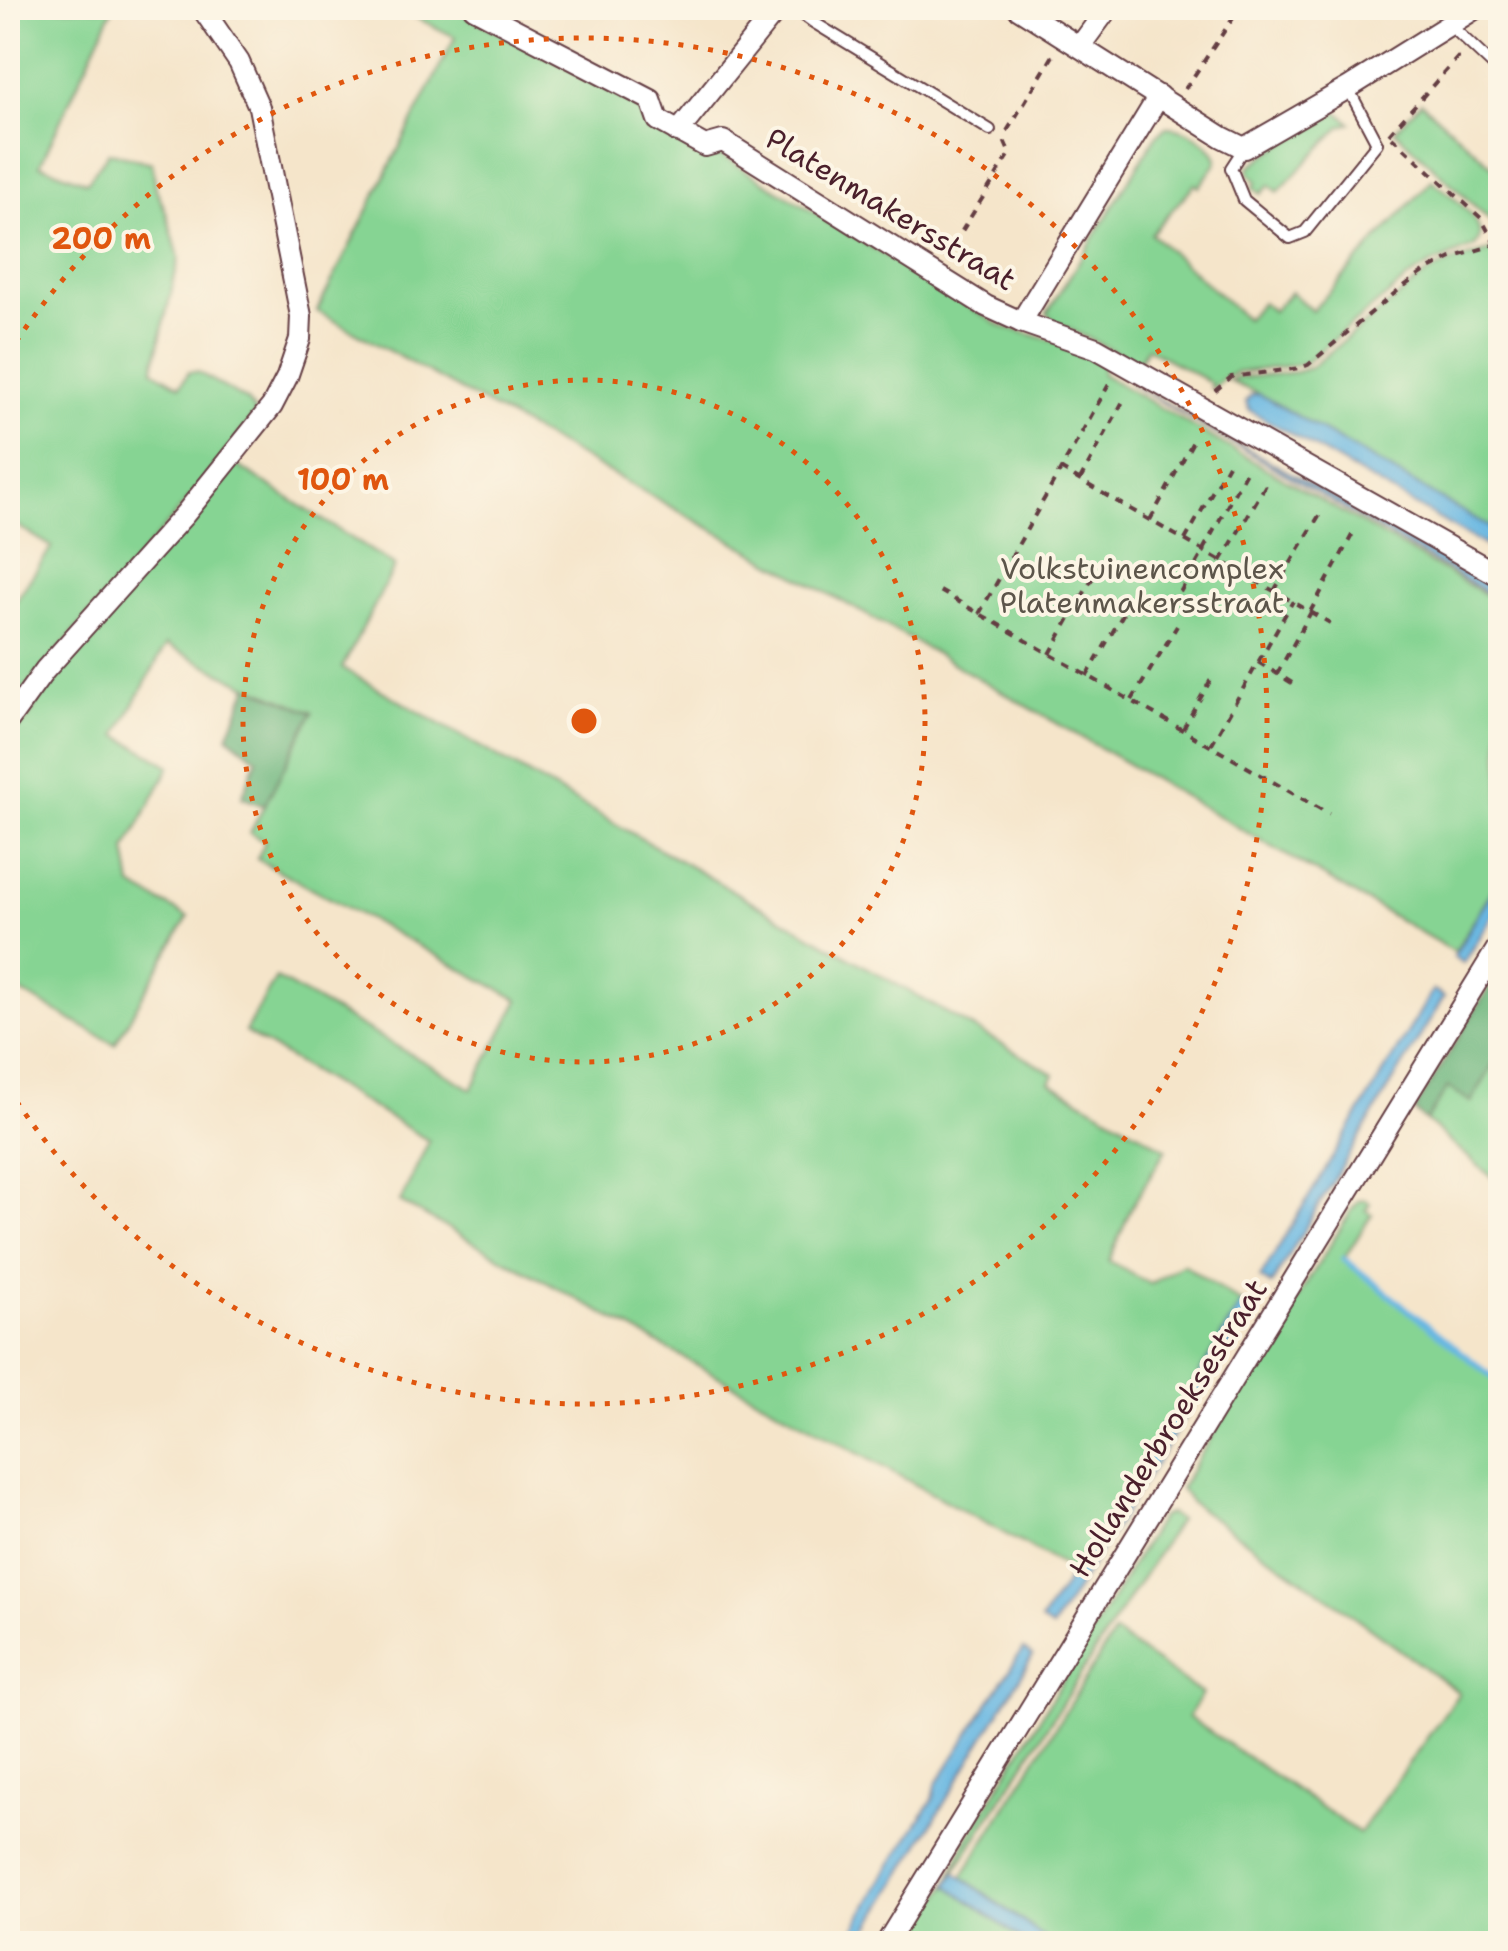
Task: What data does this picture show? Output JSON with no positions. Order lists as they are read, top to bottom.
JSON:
{
  "streets": {
    "street": ["Platenmakersstraat", "Hollanderbroeksestraat"]
  },
  "parks": ["Volkstuinencomplex Platenmakersstraat"],
  "rings": ["200 m", "100 m"]
}
